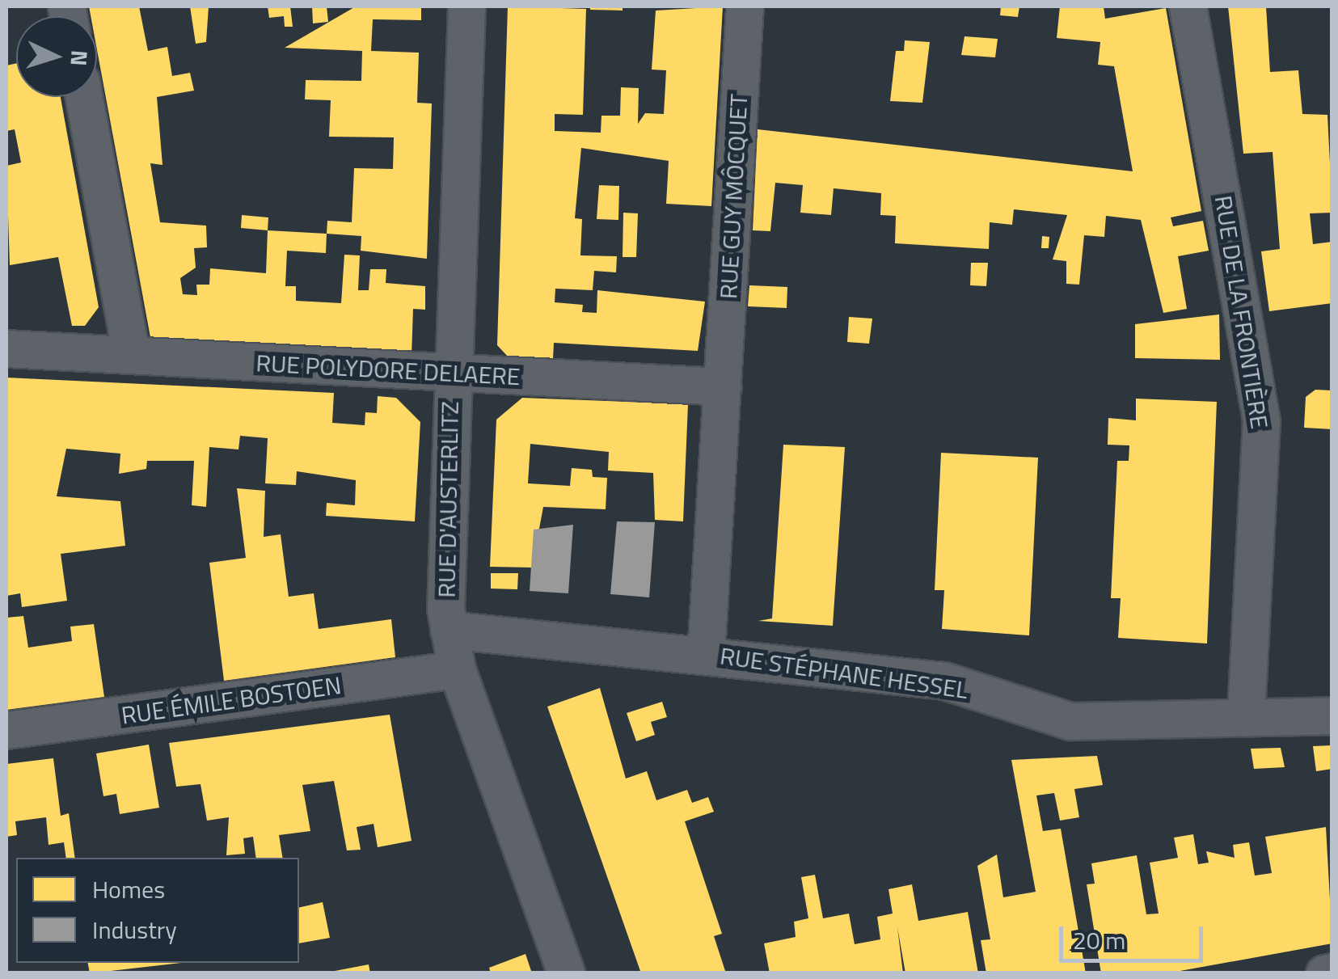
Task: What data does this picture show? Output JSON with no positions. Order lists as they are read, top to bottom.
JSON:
{
  "streets": {
    "street": [
      "RUE GUY MÔCQUET",
      "RUE DE LA FRONTIÈRE",
      "RUE POLYDORE DELAERE",
      "RUE D'AUSTERLITZ",
      "RUE STÉPHANE HESSEL",
      "RUE ÉMILE BOSTOEN"
    ]
  },
  "crossings": [
    ["RUE GUY MÔCQUET", "RUE POLYDORE DELAERE"],
    ["RUE GUY MÔCQUET", "RUE STÉPHANE HESSEL"],
    ["RUE DE LA FRONTIÈRE", "RUE STÉPHANE HESSEL"],
    ["RUE POLYDORE DELAERE", "RUE D'AUSTERLITZ"],
    ["RUE D'AUSTERLITZ", "RUE STÉPHANE HESSEL"],
    ["RUE D'AUSTERLITZ", "RUE ÉMILE BOSTOEN"]
  ],
  "legend": ["Homes", "Industry"],
  "scale_bar": "20 m",
  "north": "right"
}
